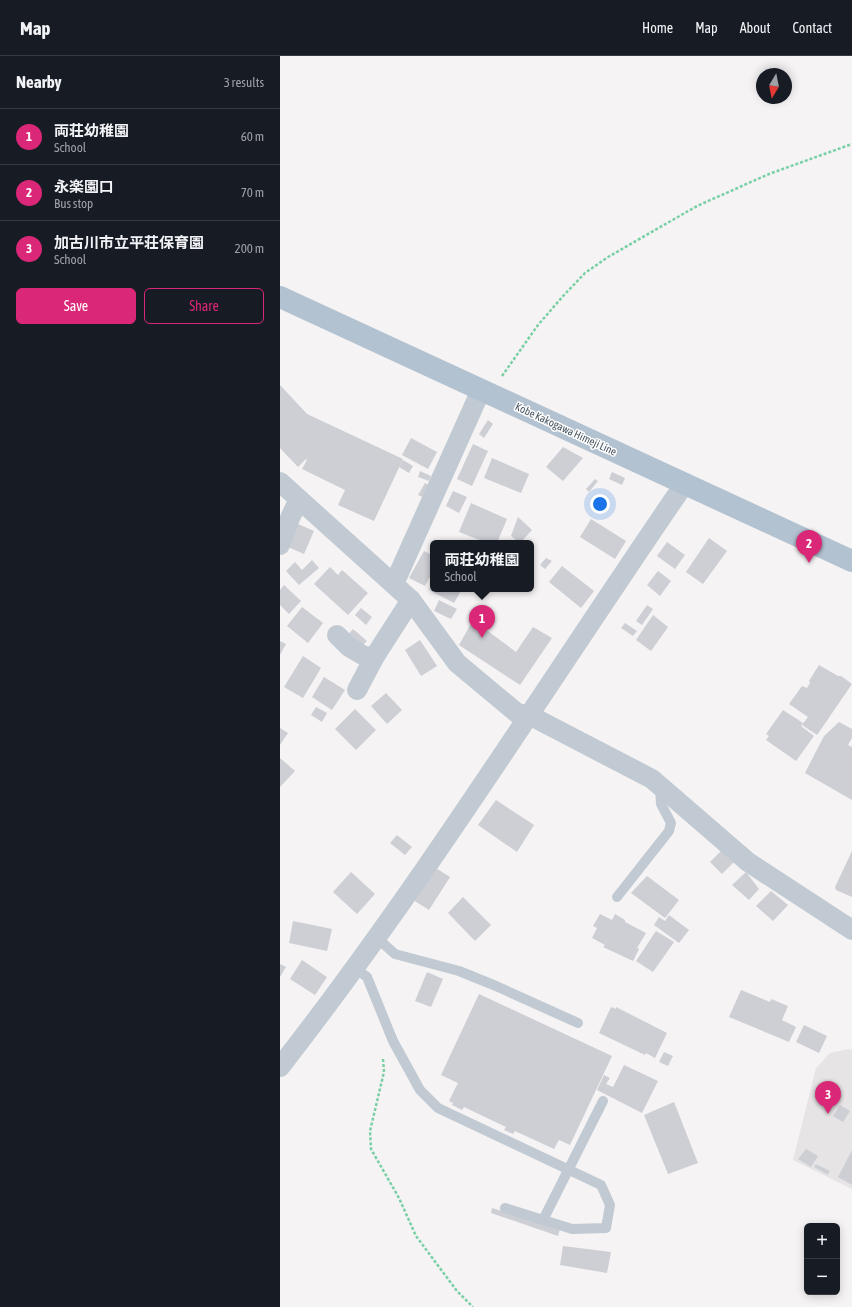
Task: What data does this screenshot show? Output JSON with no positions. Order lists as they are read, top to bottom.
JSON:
{
  "streets": {
    "main road": ["Kobe Kakogawa Himeji Line"]
  },
  "north": "bottom",
  "page": {
    "header": "Map",
    "nav": [
      "Home",
      "Map",
      "About",
      "Contact"
    ],
    "heading": ["Nearby", "3 results"],
    "list": [
      {
        "mark": "1",
        "name": "両荘幼稚園",
        "note": "School",
        "value": "60 m"
      },
      {
        "mark": "2",
        "name": "永楽園口",
        "note": "Bus stop",
        "value": "70 m"
      },
      {
        "mark": "3",
        "name": "加古川市立平荘保育園",
        "note": "School",
        "value": "200 m"
      }
    ],
    "buttons": ["Save", "Share"],
    "pins": ["2", "1", "3"],
    "popup": ["両荘幼稚園", "School"],
    "map_buttons": ["+", "−"]
  }
}
